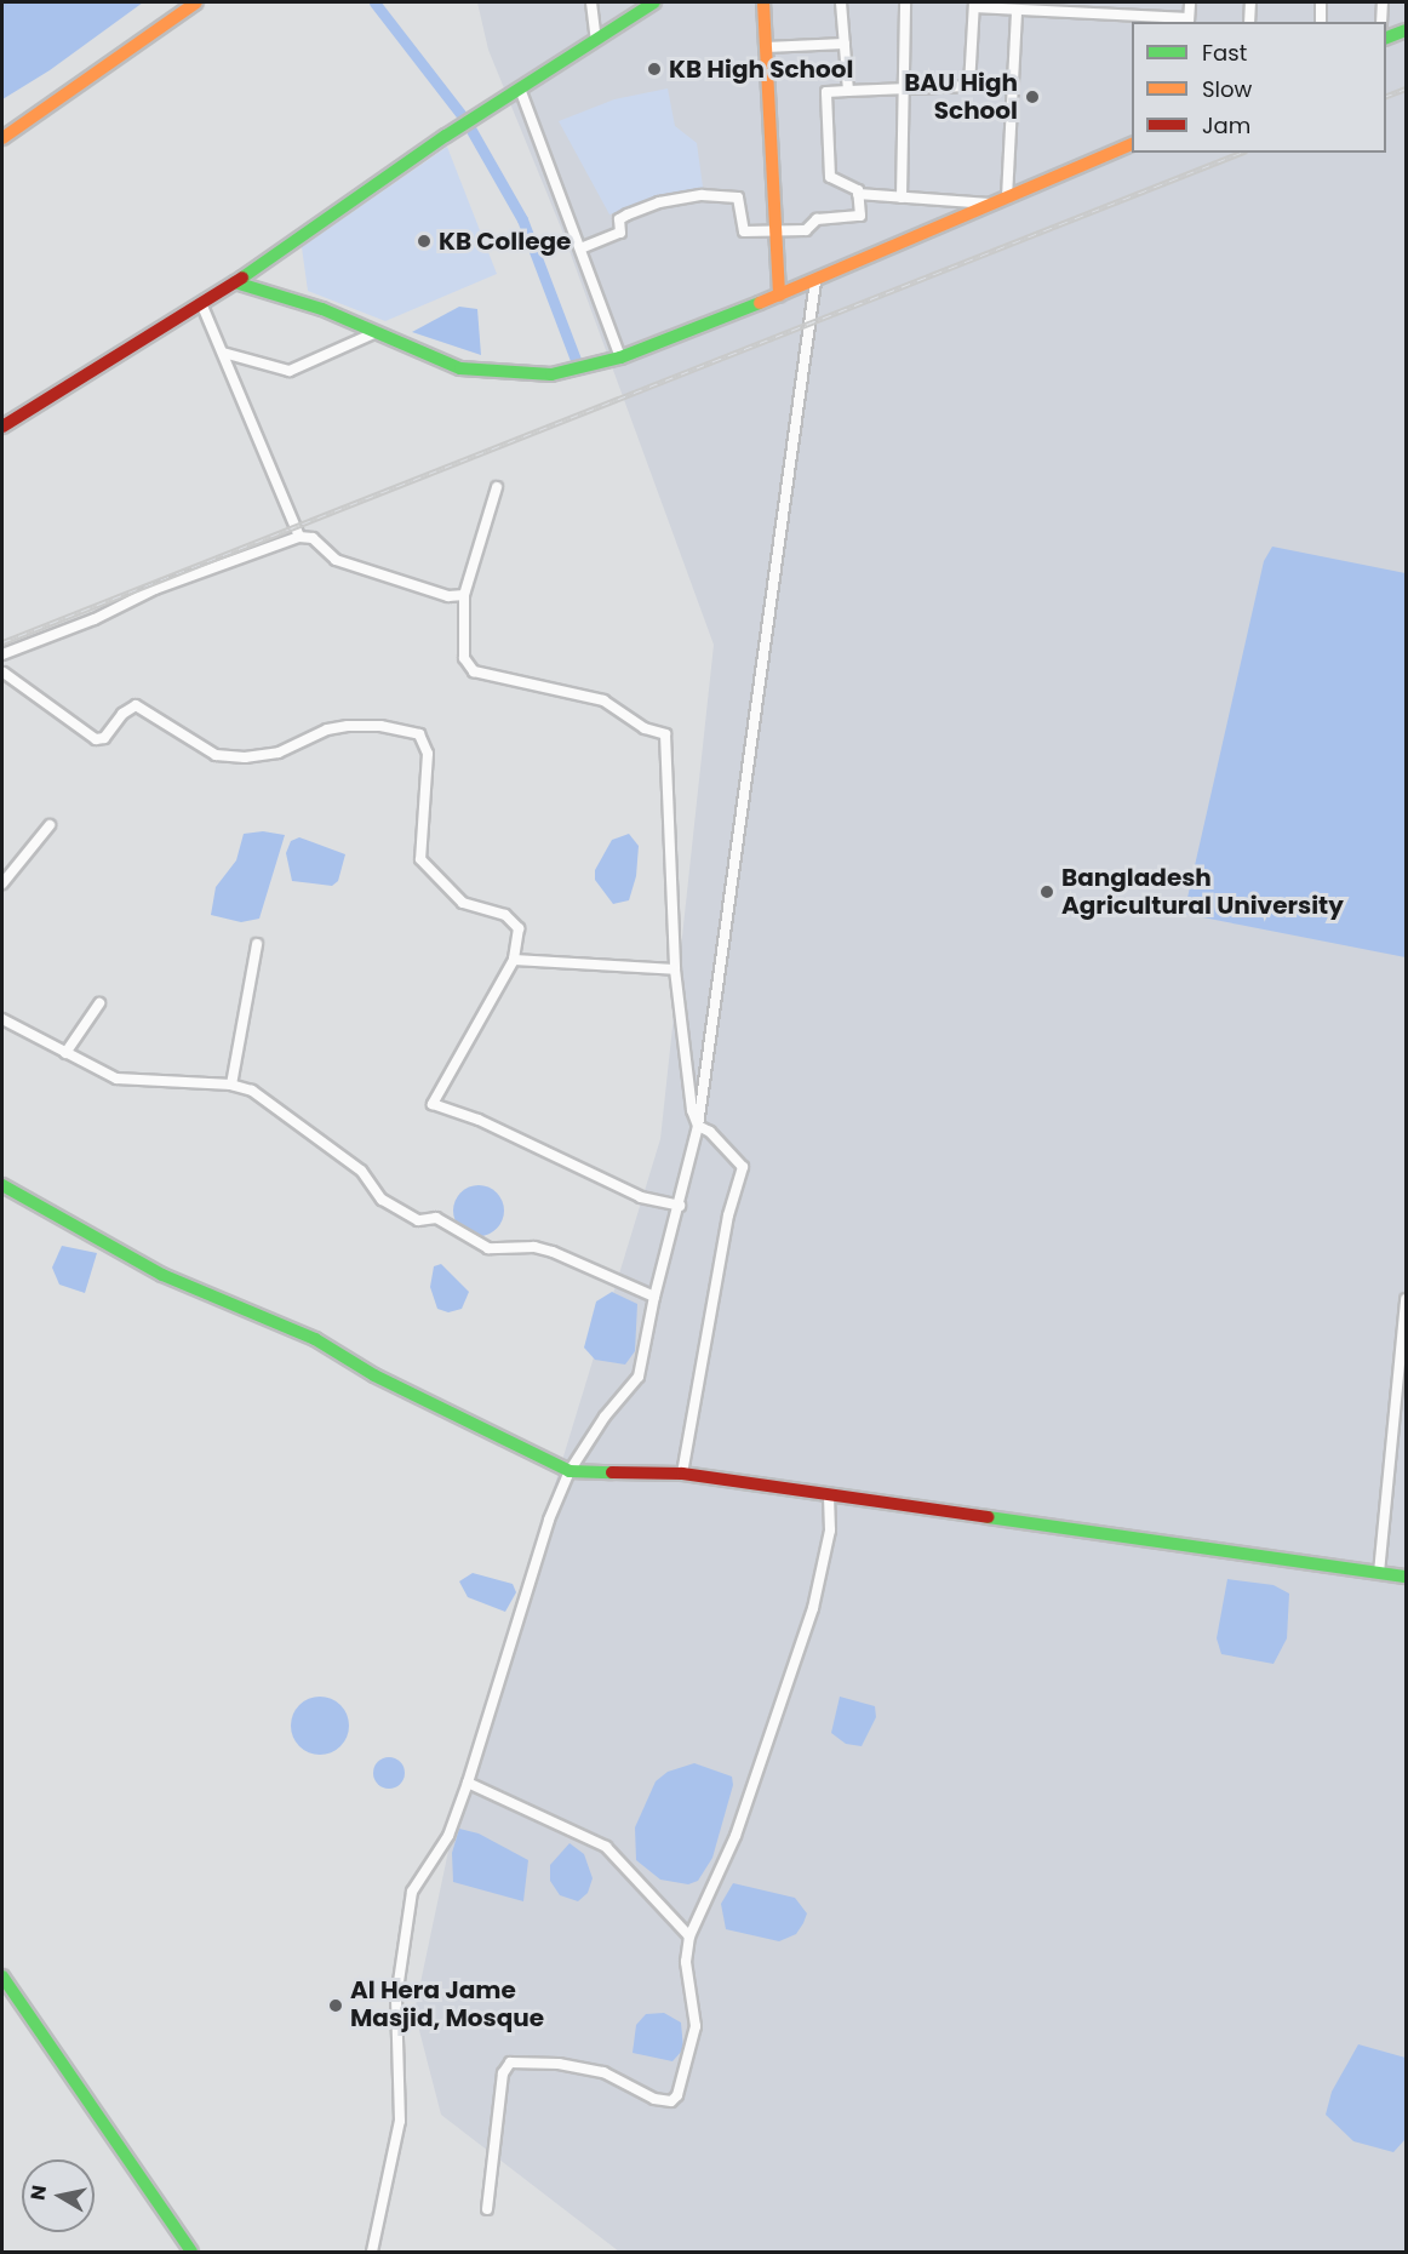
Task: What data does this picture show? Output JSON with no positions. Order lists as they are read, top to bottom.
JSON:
{
  "places": [
    "KB High School",
    "BAU High School",
    "KB College",
    "Bangladesh Agricultural University",
    "Al Hera Jame Masjid, Mosque"
  ],
  "legend": ["Fast", "Slow", "Jam"],
  "north": "left"
}
